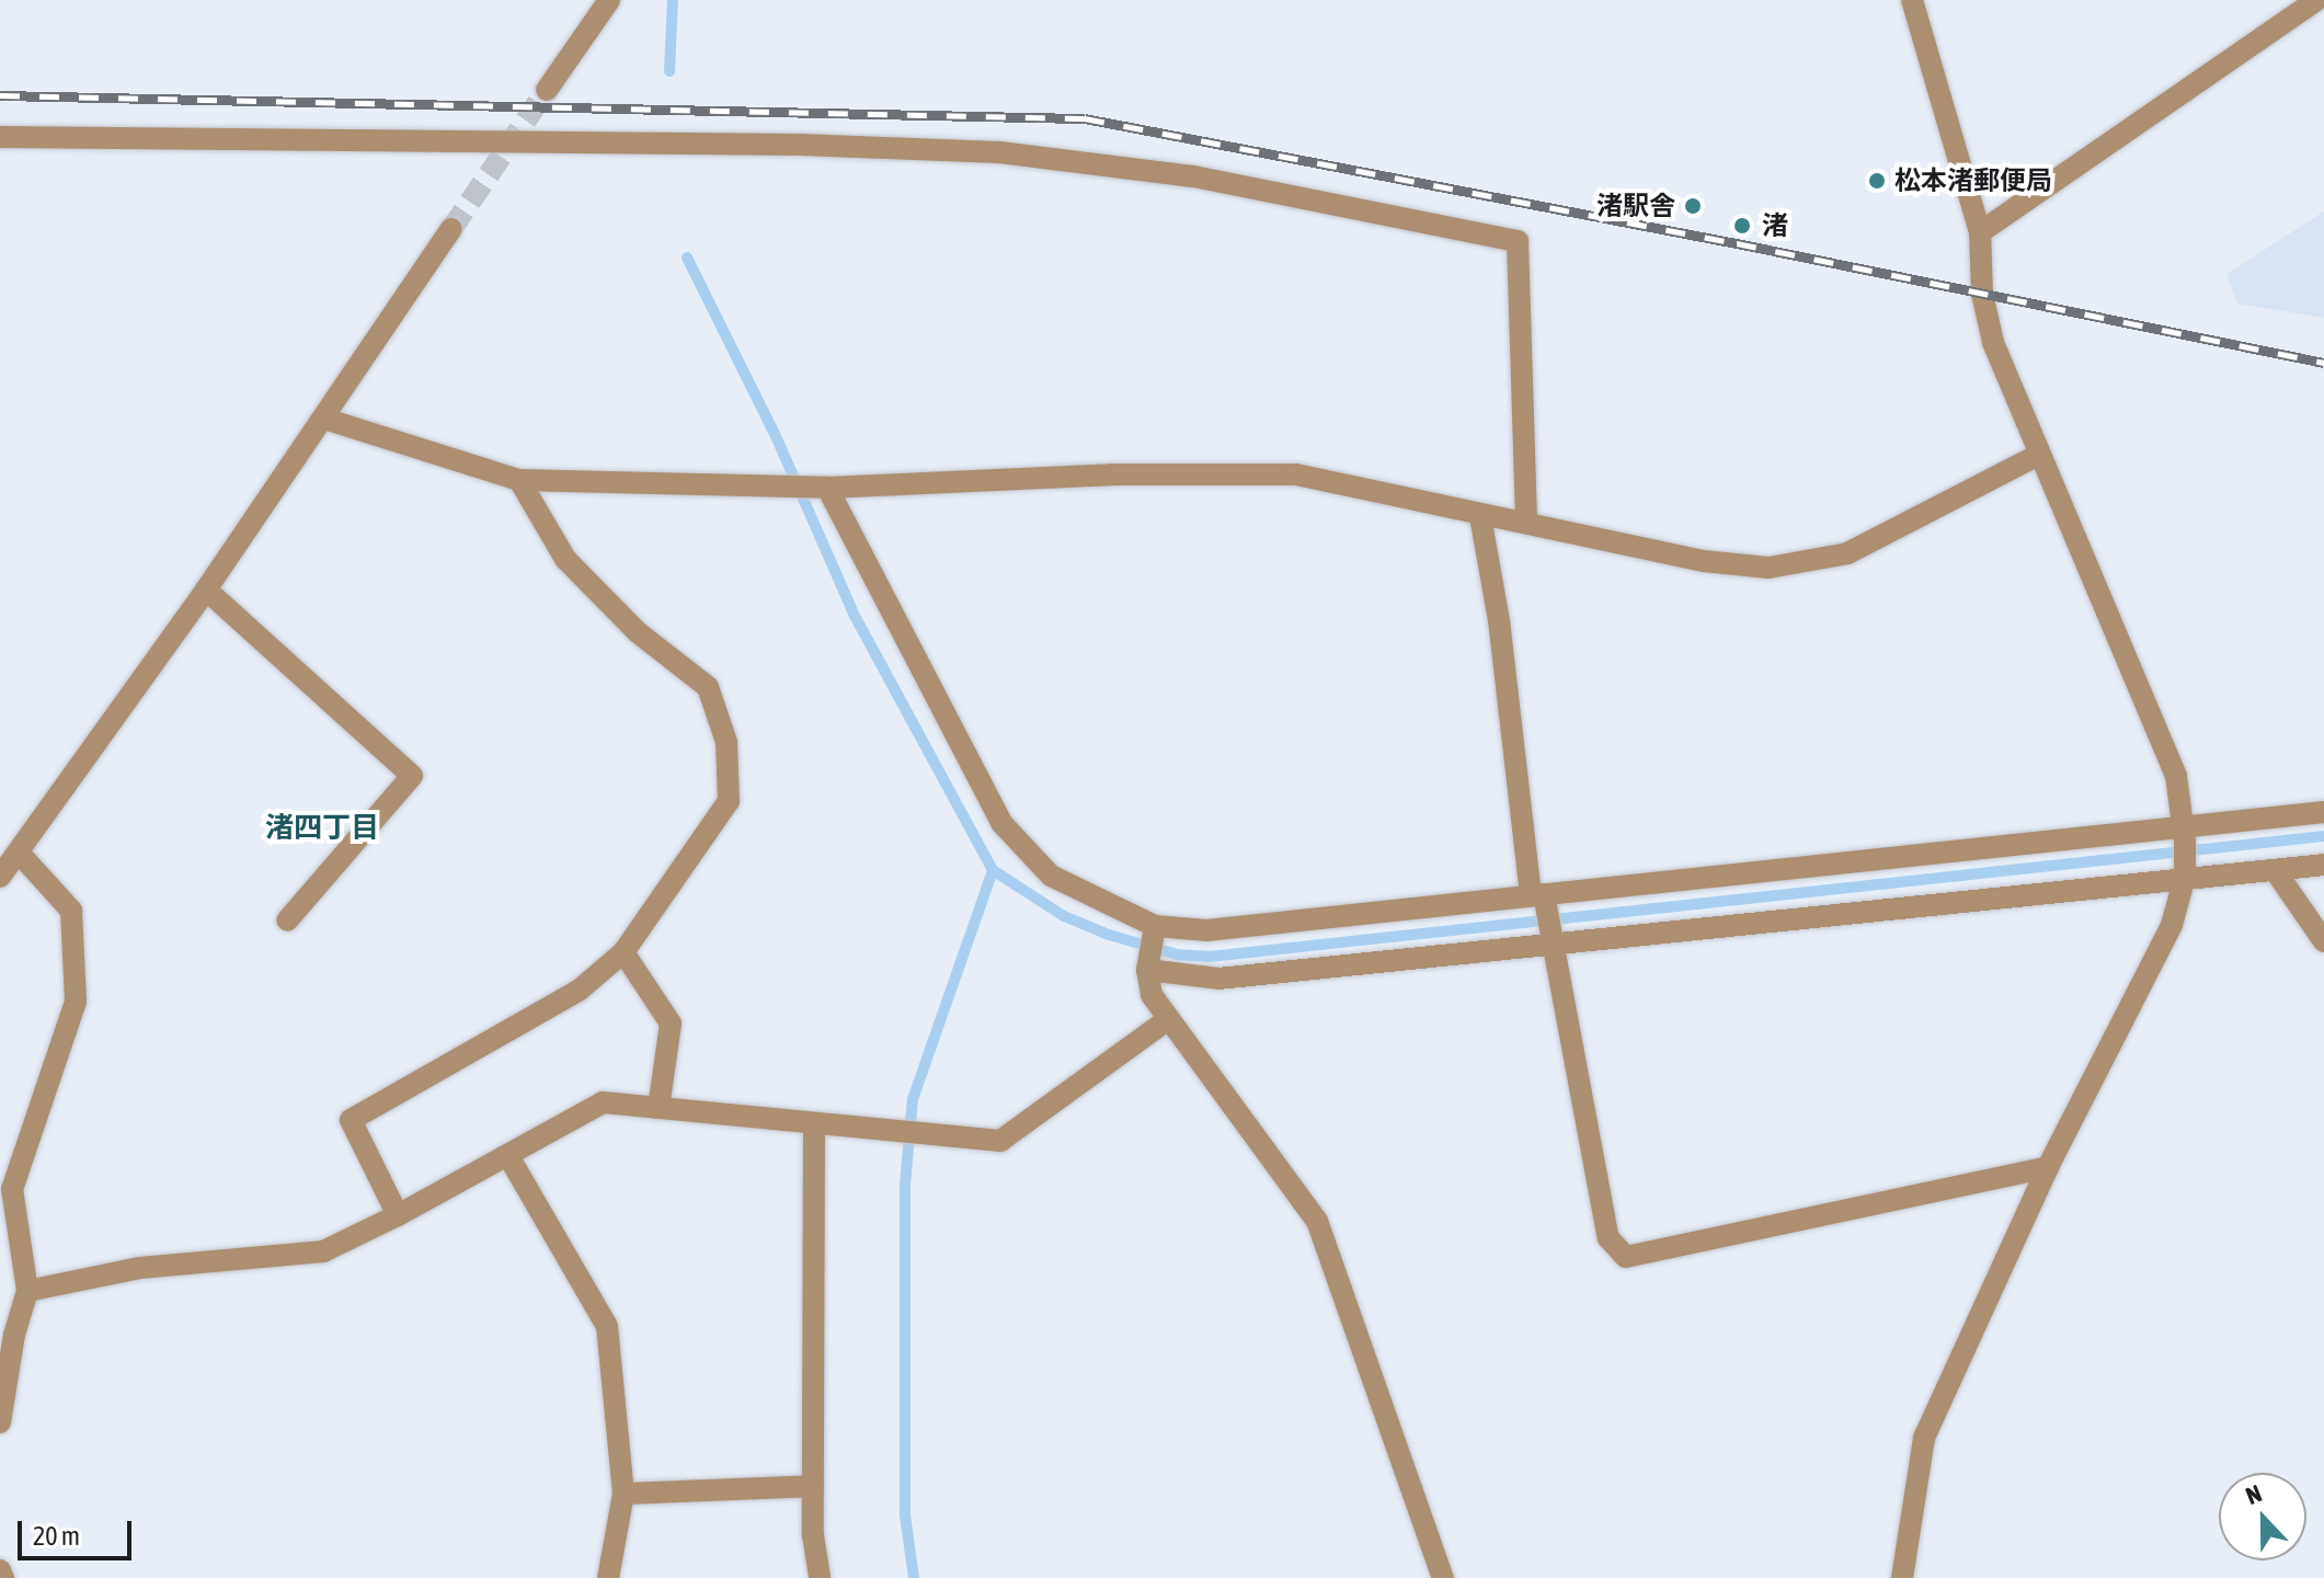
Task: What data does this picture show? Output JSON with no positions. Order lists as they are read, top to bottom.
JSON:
{
  "districts": ["渚四丁目"],
  "places": ["松本渚郵便局", "渚駅舎", "渚"],
  "scale_bar": "20 m",
  "north": "top"
}
